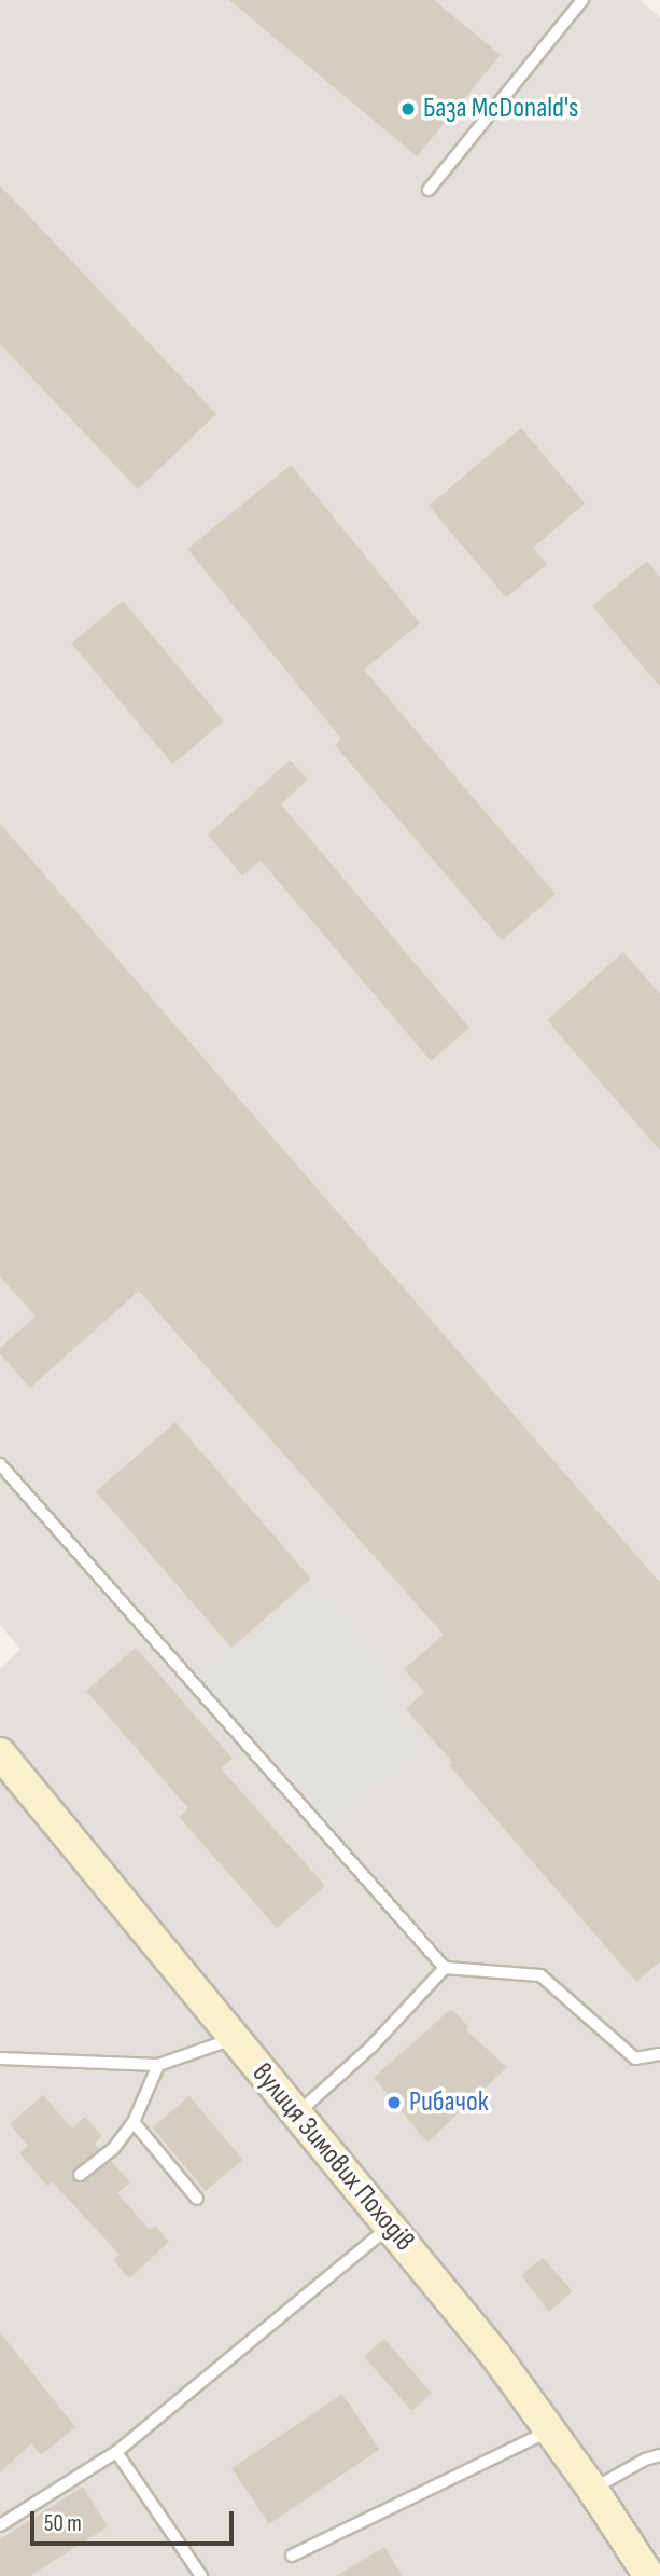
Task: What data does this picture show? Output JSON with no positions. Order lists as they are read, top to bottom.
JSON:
{
  "streets": {
    "main road": ["вулиця Зимових Походів"]
  },
  "places": ["База McDonald's", "Рибачок"],
  "scale_bar": "50 m"
}
